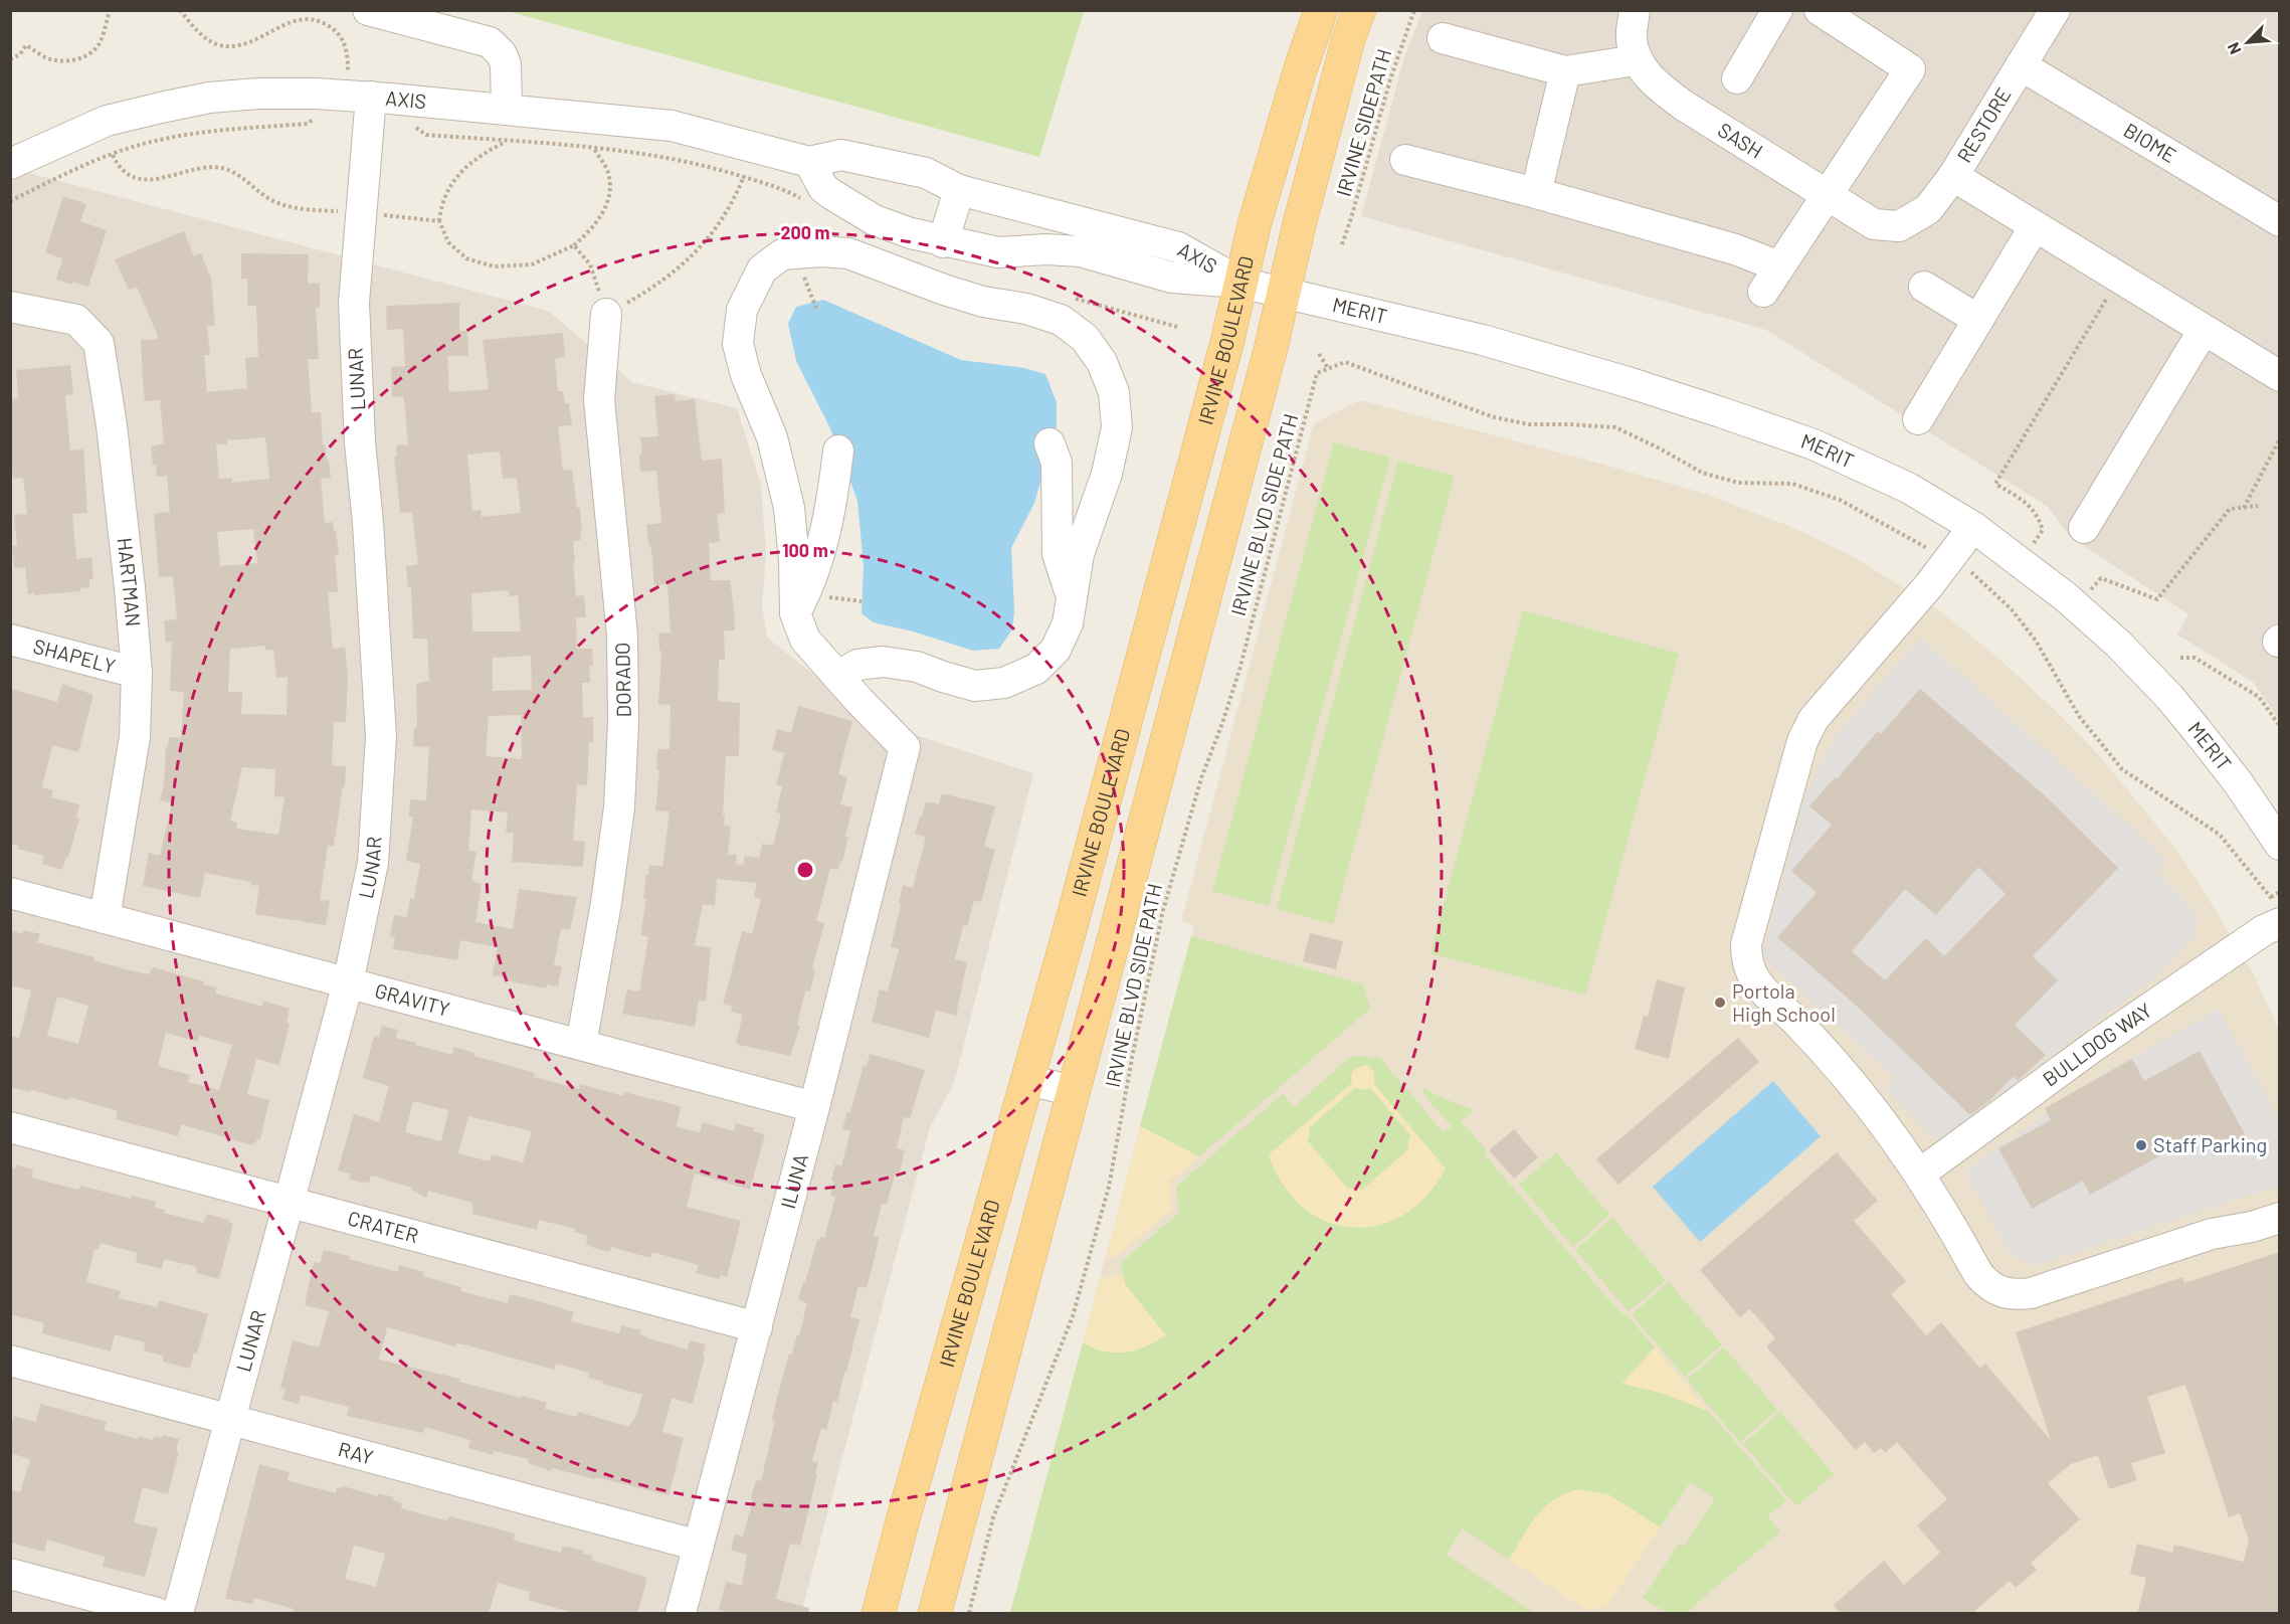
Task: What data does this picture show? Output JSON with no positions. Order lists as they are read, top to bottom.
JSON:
{
  "streets": {
    "main road": ["IRVINE BOULEVARD"],
    "street": [
      "AXIS",
      "RESTORE",
      "SASH",
      "BIOME",
      "MERIT",
      "LUNAR",
      "HARTMAN",
      "SHAPELY",
      "DORADO",
      "GRAVITY",
      "BULLDOG WAY",
      "ILUNA",
      "CRATER",
      "RAY"
    ],
    "path": ["IRVINE SIDEPATH", "IRVINE BLVD SIDE PATH"]
  },
  "crossings": [
    ["AXIS", "MERIT"],
    ["AXIS", "IRVINE BOULEVARD"],
    ["AXIS", "LUNAR"],
    ["RESTORE", "SASH"],
    ["RESTORE", "BIOME"],
    ["MERIT", "IRVINE BOULEVARD"],
    ["LUNAR", "GRAVITY"],
    ["LUNAR", "CRATER"],
    ["LUNAR", "RAY"],
    ["HARTMAN", "SHAPELY"],
    ["HARTMAN", "GRAVITY"],
    ["DORADO", "GRAVITY"],
    ["GRAVITY", "ILUNA"],
    ["ILUNA", "CRATER"],
    ["ILUNA", "RAY"]
  ],
  "places": ["Portola High School", "Staff Parking"],
  "north": "bottom left",
  "rings": ["200 m", "100 m"]
}
